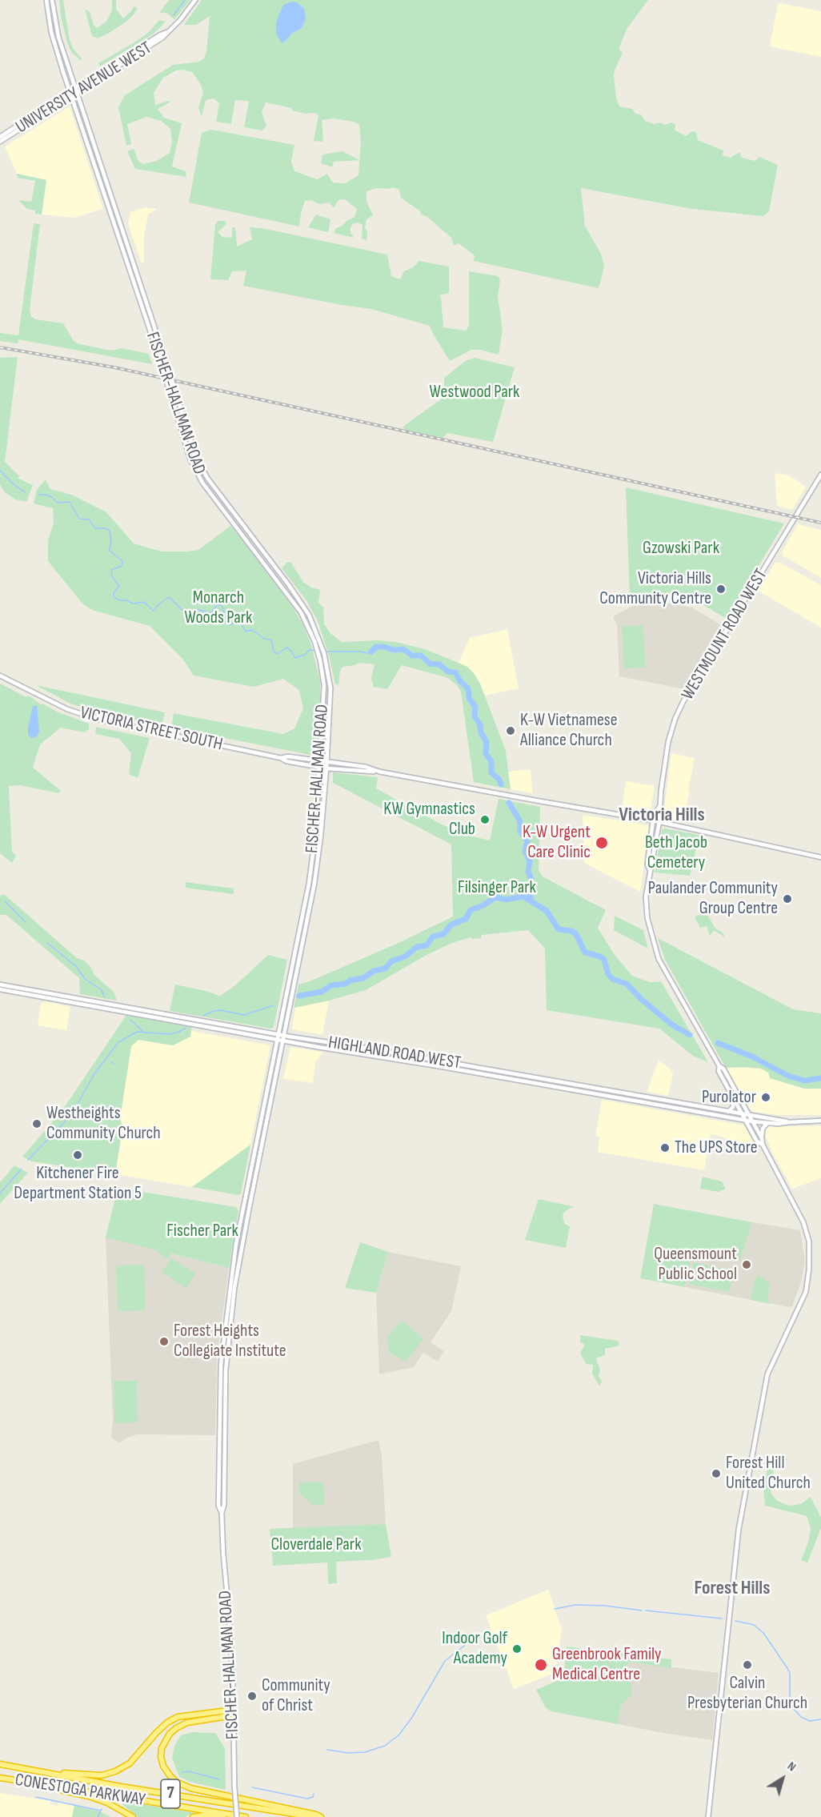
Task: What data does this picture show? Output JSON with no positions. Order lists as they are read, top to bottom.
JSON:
{
  "streets": {
    "highway": ["CONESTOGA PARKWAY", "7"],
    "main road": [
      "UNIVERSITY AVENUE WEST",
      "FISCHER-HALLMAN ROAD",
      "WESTMOUNT ROAD WEST",
      "VICTORIA STREET SOUTH",
      "HIGHLAND ROAD WEST"
    ]
  },
  "crossings": [
    ["UNIVERSITY AVENUE WEST", "FISCHER-HALLMAN ROAD"],
    ["FISCHER-HALLMAN ROAD", "VICTORIA STREET SOUTH"],
    ["FISCHER-HALLMAN ROAD", "HIGHLAND ROAD WEST"],
    ["WESTMOUNT ROAD WEST", "VICTORIA STREET SOUTH"],
    ["WESTMOUNT ROAD WEST", "HIGHLAND ROAD WEST"]
  ],
  "districts": ["Victoria Hills", "Forest Hills"],
  "parks": [
    "Westwood Park",
    "Gzowski Park",
    "Monarch Woods Park",
    "Beth Jacob Cemetery",
    "Filsinger Park",
    "Fischer Park",
    "Cloverdale Park"
  ],
  "places": [
    "Victoria Hills Community Centre",
    "K-W Vietnamese Alliance Church",
    "KW Gymnastics Club",
    "K-W Urgent Care Clinic",
    "Paulander Community Group Centre",
    "Purolator",
    "Westheights Community Church",
    "The UPS Store",
    "Kitchener Fire Department Station 5",
    "Queensmount Public School",
    "Forest Heights Collegiate Institute",
    "Forest Hill United Church",
    "Indoor Golf Academy",
    "Greenbrook Family Medical Centre",
    "Calvin Presbyterian Church",
    "Community of Christ"
  ],
  "north": "top right"
}
